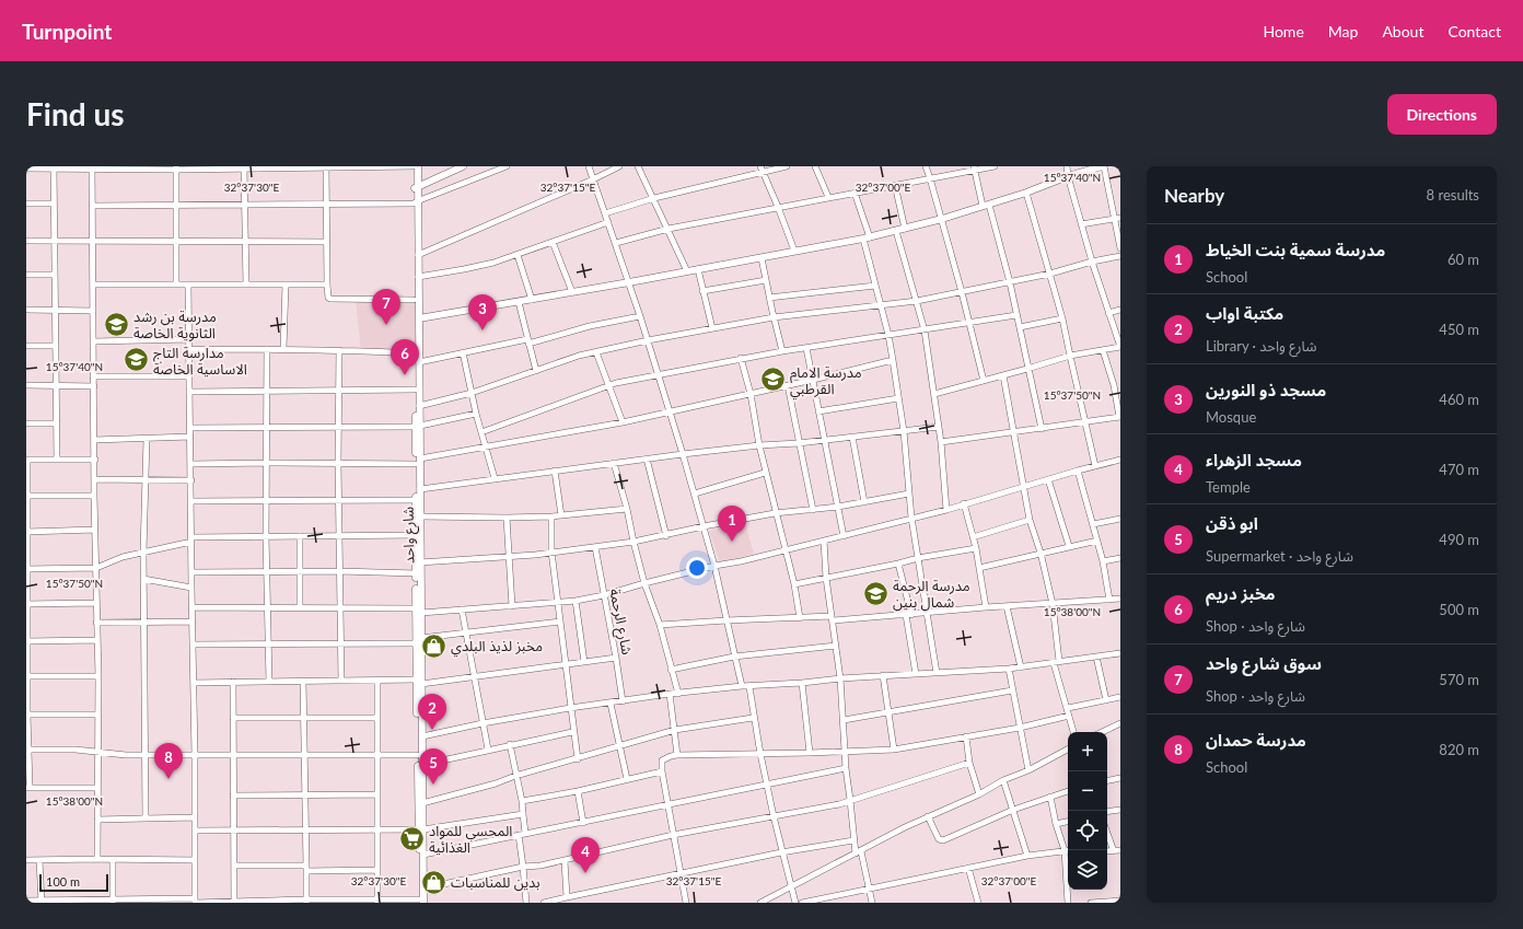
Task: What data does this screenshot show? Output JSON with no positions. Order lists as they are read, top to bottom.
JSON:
{
  "streets": {
    "street": ["شارع واحد", "شارع الرحمة"]
  },
  "places": {
    "school or university": [
      "مدرسة بن رشد الثانوية الخاصة",
      "مدارسة التاج الاساسية الخاصة",
      "مدرسة الامام القرطبي",
      "مدرسة الرحمة شمال بنين"
    ],
    "shop": ["مخبز لذيذ البلدي", "بدين للمناسبات"],
    "supermarket": ["المحسي للمواد الغذائية"]
  },
  "scale_bar": "100 m",
  "page": {
    "header": "Turnpoint",
    "nav": [
      "Home",
      "Map",
      "About",
      "Contact"
    ],
    "buttons": "Directions",
    "title": "Find us",
    "heading": ["Nearby", "8 results"],
    "list": [
      {
        "mark": "1",
        "name": "مدرسة سمية بنت الخياط",
        "note": "School",
        "value": "60 m"
      },
      {
        "mark": "2",
        "name": "مكتبة اواب",
        "note": "Library · شارع واحد",
        "value": "450 m"
      },
      {
        "mark": "3",
        "name": "مسجد ذو النورين",
        "note": "Mosque",
        "value": "460 m"
      },
      {
        "mark": "4",
        "name": "مسجد الزهراء",
        "note": "Temple",
        "value": "470 m"
      },
      {
        "mark": "5",
        "name": "ابو ذقن",
        "note": "Supermarket · شارع واحد",
        "value": "490 m"
      },
      {
        "mark": "6",
        "name": "مخبز دريم",
        "note": "Shop · شارع واحد",
        "value": "500 m"
      },
      {
        "mark": "7",
        "name": "سوق شارع واحد",
        "note": "Shop · شارع واحد",
        "value": "570 m"
      },
      {
        "mark": "8",
        "name": "مدرسة حمدان",
        "note": "School",
        "value": "820 m"
      }
    ],
    "pins": [
      "7",
      "3",
      "6",
      "1",
      "2",
      "8",
      "5",
      "4"
    ],
    "map_buttons": ["+", "−"],
    "scale": "100 m"
  },
  "coordinates": [
    "15°37'40\"N",
    "32°37'30\"E",
    "32°37'15\"E",
    "32°37'00\"E",
    "15°37'50\"N",
    "15°38'00\"N"
  ]
}
